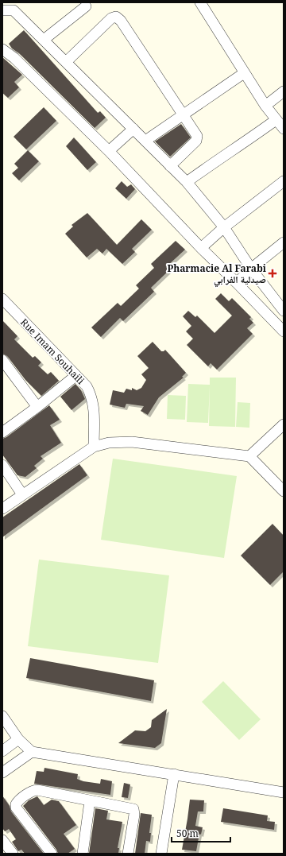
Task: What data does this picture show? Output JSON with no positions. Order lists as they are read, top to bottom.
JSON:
{
  "streets": {
    "street": ["Rue Imam Souhaili"]
  },
  "places": {
    "health": ["Pharmacie Al Farabi صيدلية الفرابي"]
  },
  "scale_bar": "50 m"
}
